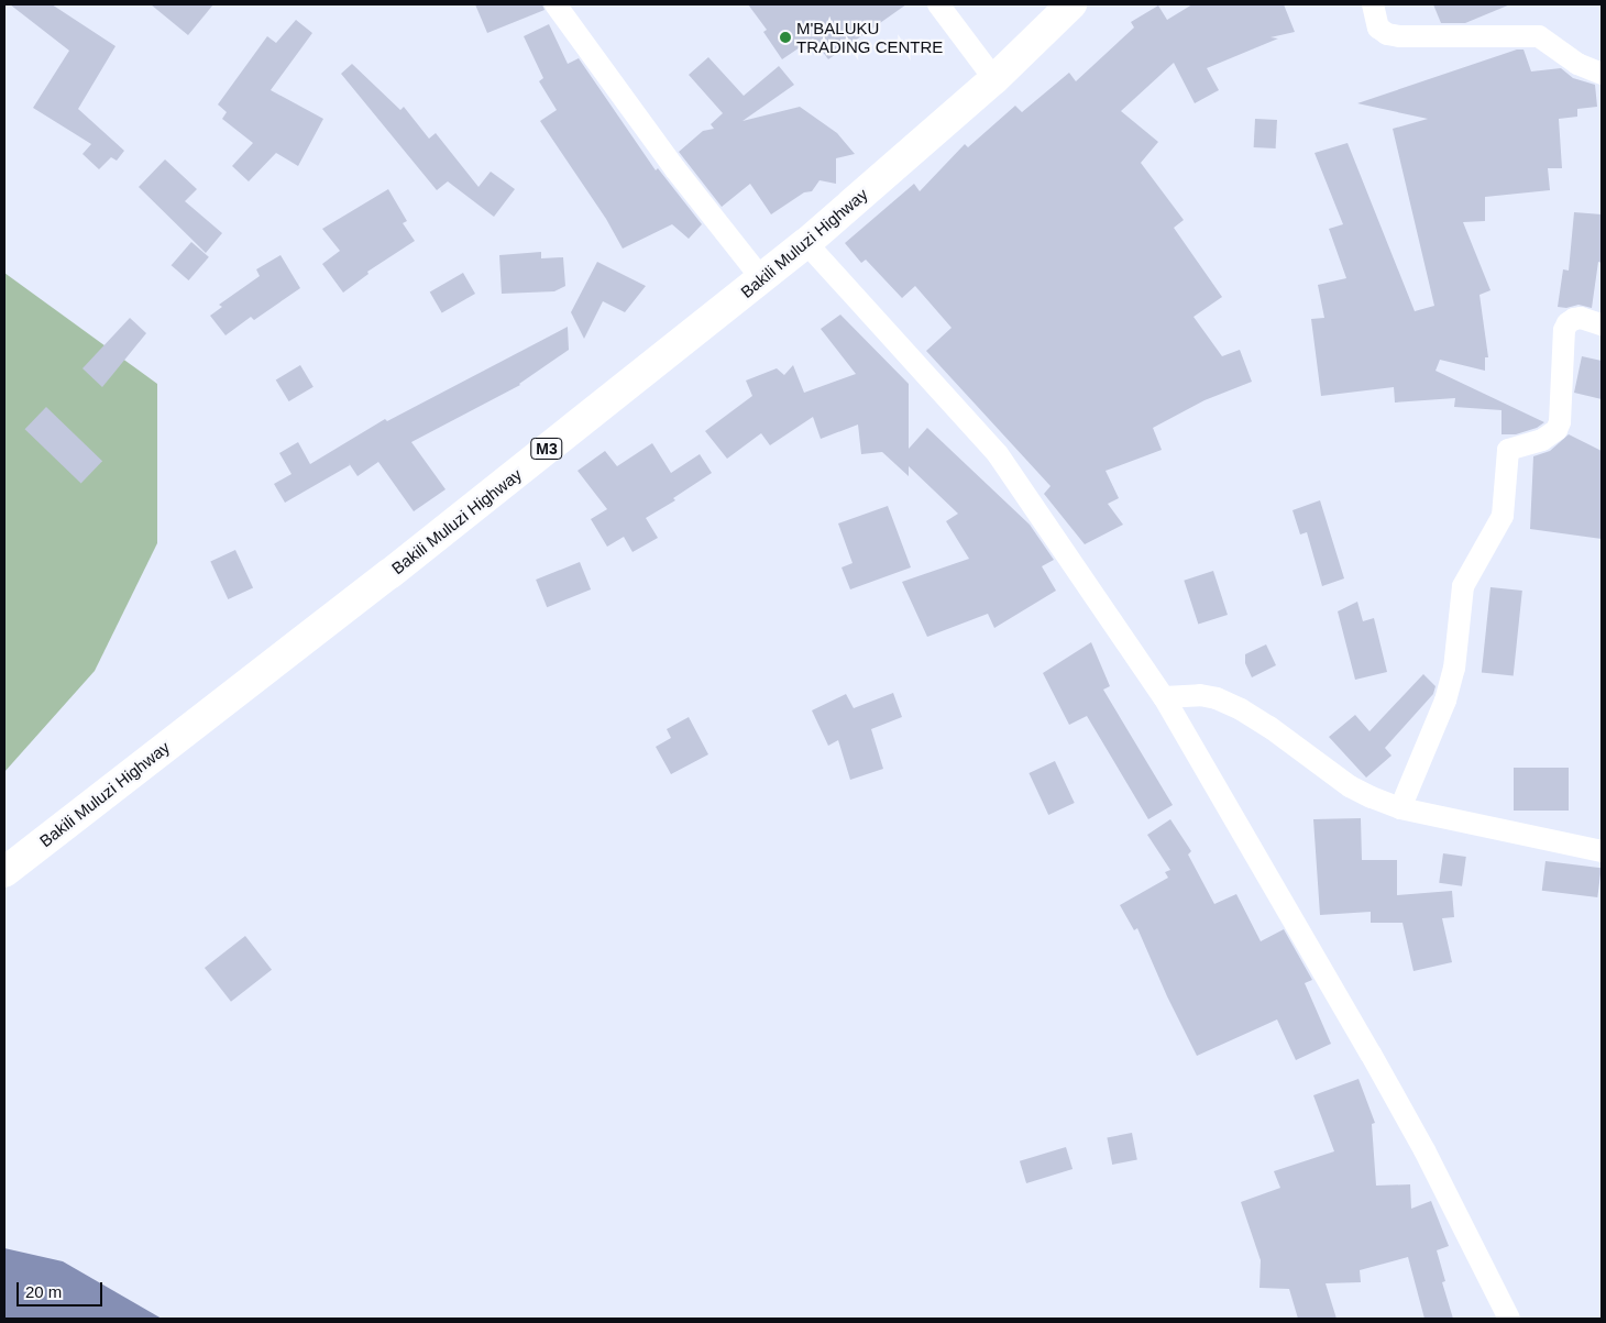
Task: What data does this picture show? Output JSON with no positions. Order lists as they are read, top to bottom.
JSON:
{
  "streets": {
    "highway": ["Bakili Muluzi Highway", "M3"]
  },
  "places": ["M'BALUKU TRADING CENTRE"],
  "scale_bar": "20 m"
}
